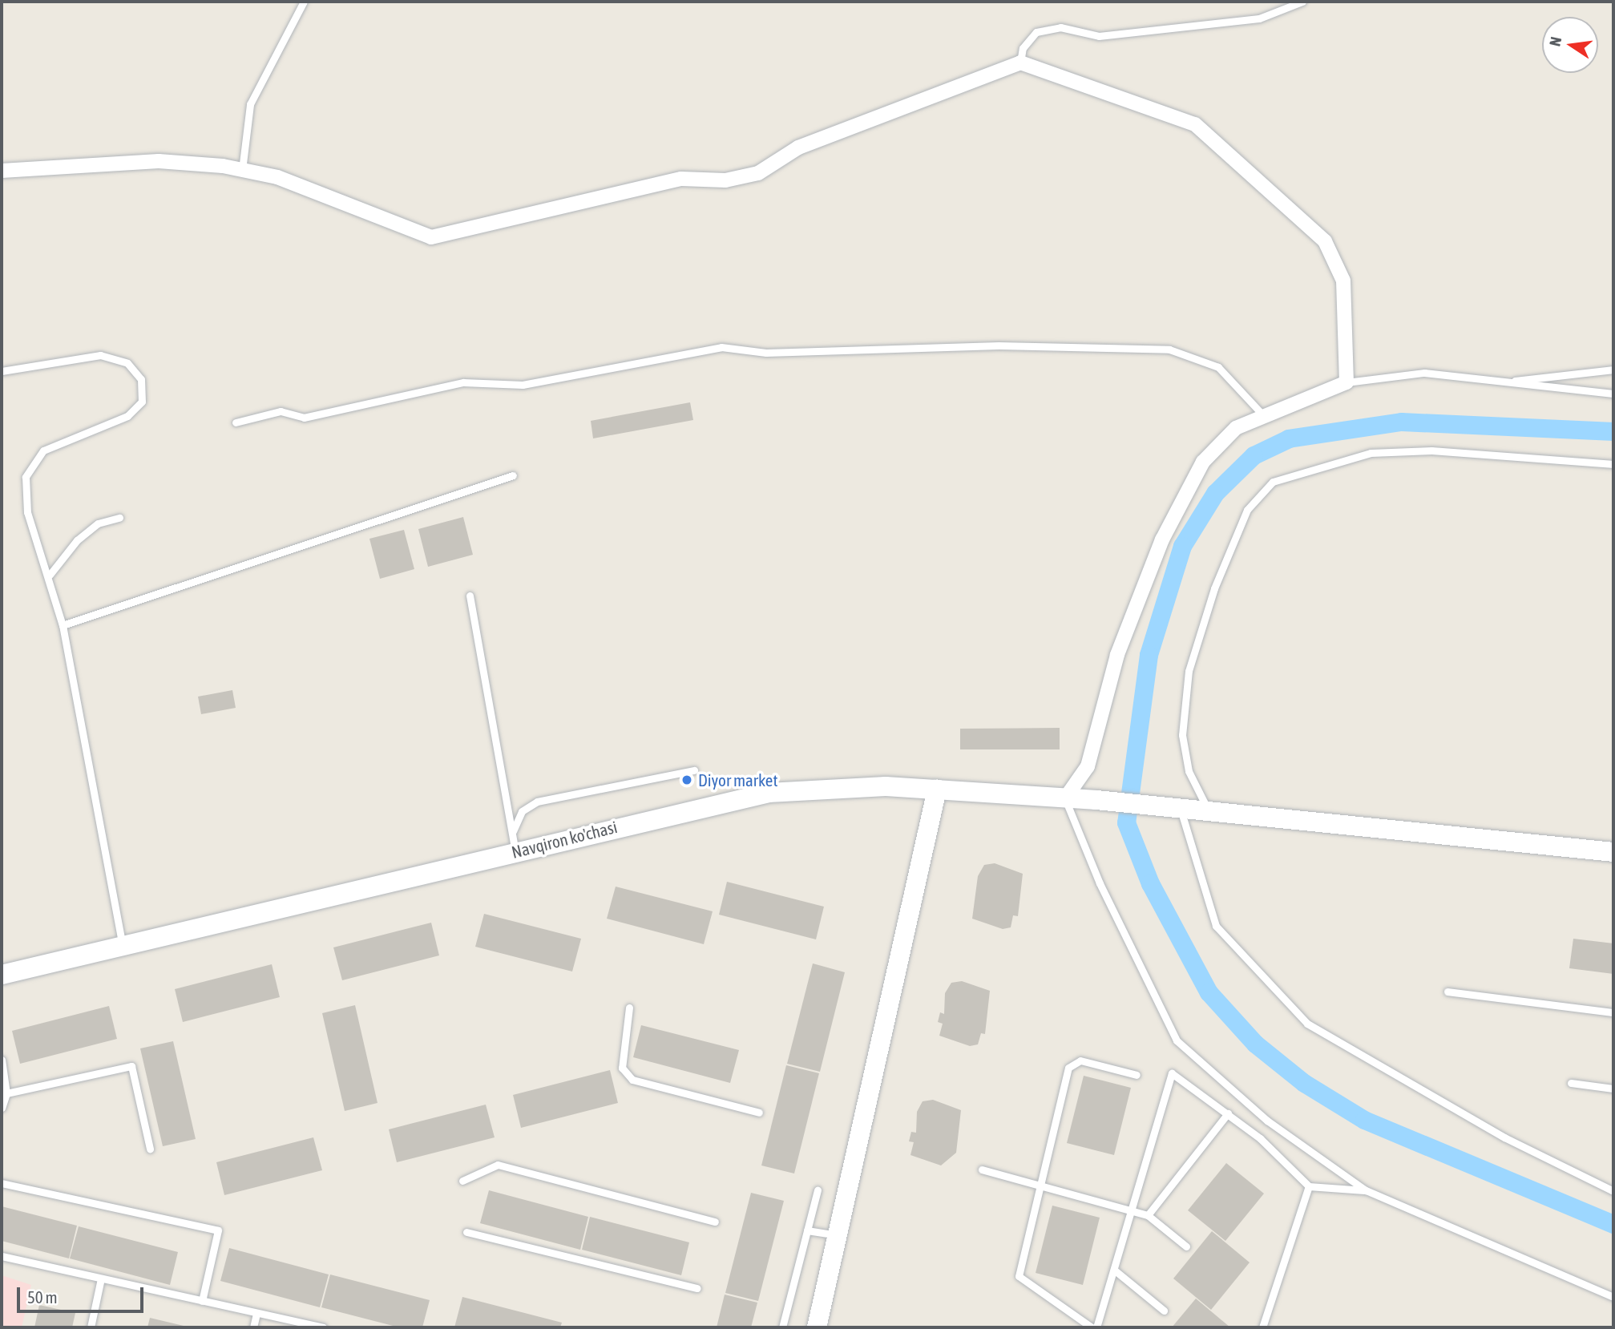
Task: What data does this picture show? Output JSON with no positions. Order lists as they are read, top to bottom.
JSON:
{
  "streets": {
    "main road": ["Navqiron ko'chasi"]
  },
  "places": ["Diyor market"],
  "scale_bar": "50 m",
  "north": "left"
}
